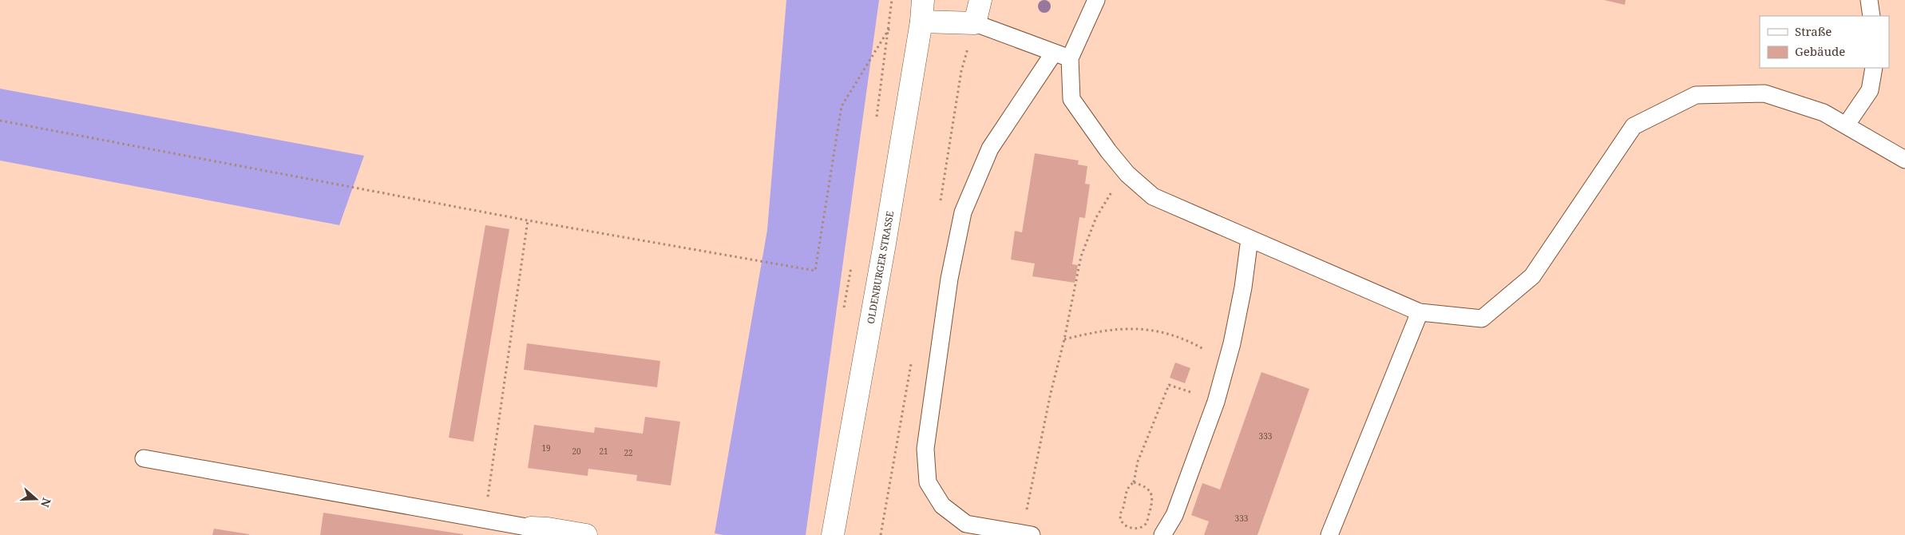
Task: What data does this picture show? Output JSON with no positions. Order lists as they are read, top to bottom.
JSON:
{
  "streets": {
    "main road": ["OLDENBURGER STRASSE"]
  },
  "house_numbers": [
    "333",
    "19",
    "20",
    "21",
    "22",
    "333"
  ],
  "legend": ["Straße", "Gebäude"],
  "north": "right"
}
